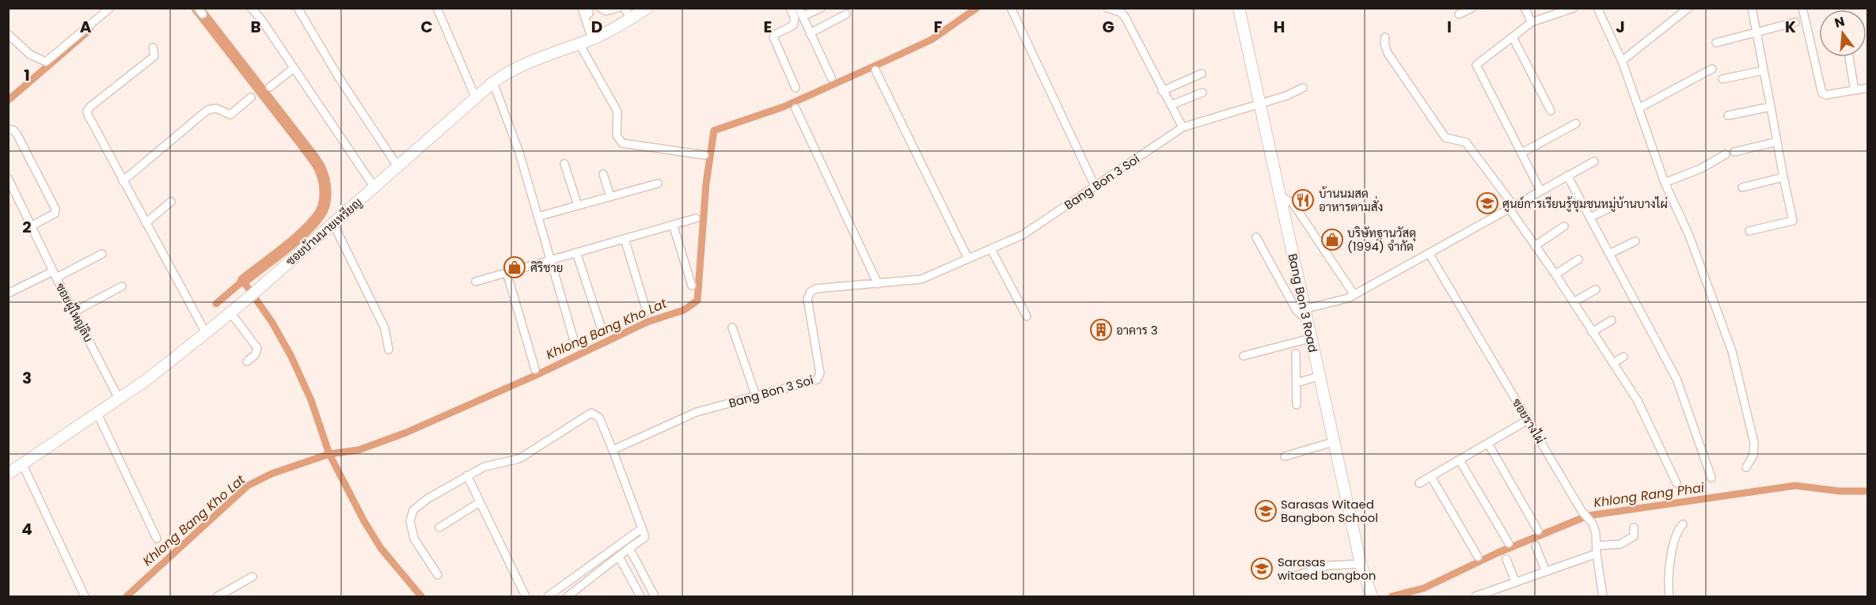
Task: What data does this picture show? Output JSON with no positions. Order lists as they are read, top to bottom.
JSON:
{
  "streets": {
    "street": [
      "Bang Bon 3 Soi",
      "ซอยบ้านนายเหรียญ",
      "Bang Bon 3 Road",
      "ซอยผู้ใหญ่ลิบ",
      "ซอยรางไผ่"
    ]
  },
  "crossings": [
    ["Bang Bon 3 Soi", "Bang Bon 3 Road"],
    ["ซอยบ้านนายเหรียญ", "ซอยผู้ใหญ่ลิบ"]
  ],
  "water": ["Khlong Bang Kho Lat", "Khlong Rang Phai"],
  "places": {
    "restaurant": ["บ้านนมสด อาหารตามสั่ง"],
    "school or university": ["ศูนย์การเรียนรู้ชุมชนหมู่บ้านบางไผ่", "Sarasas Witaed Bangbon School", "Sarasas witaed bangbon"],
    "shop": ["บริษัทฐานวัสดุ (1994) จำกัด", "ศิริชาย"],
    "building": ["อาคาร 3"]
  },
  "north": "top",
  "grid": {
    "columns": [
      "A",
      "B",
      "C",
      "D",
      "E",
      "F",
      "G",
      "H",
      "I",
      "J",
      "K"
    ],
    "rows": [
      "1",
      "2",
      "3",
      "4"
    ]
  }
}
